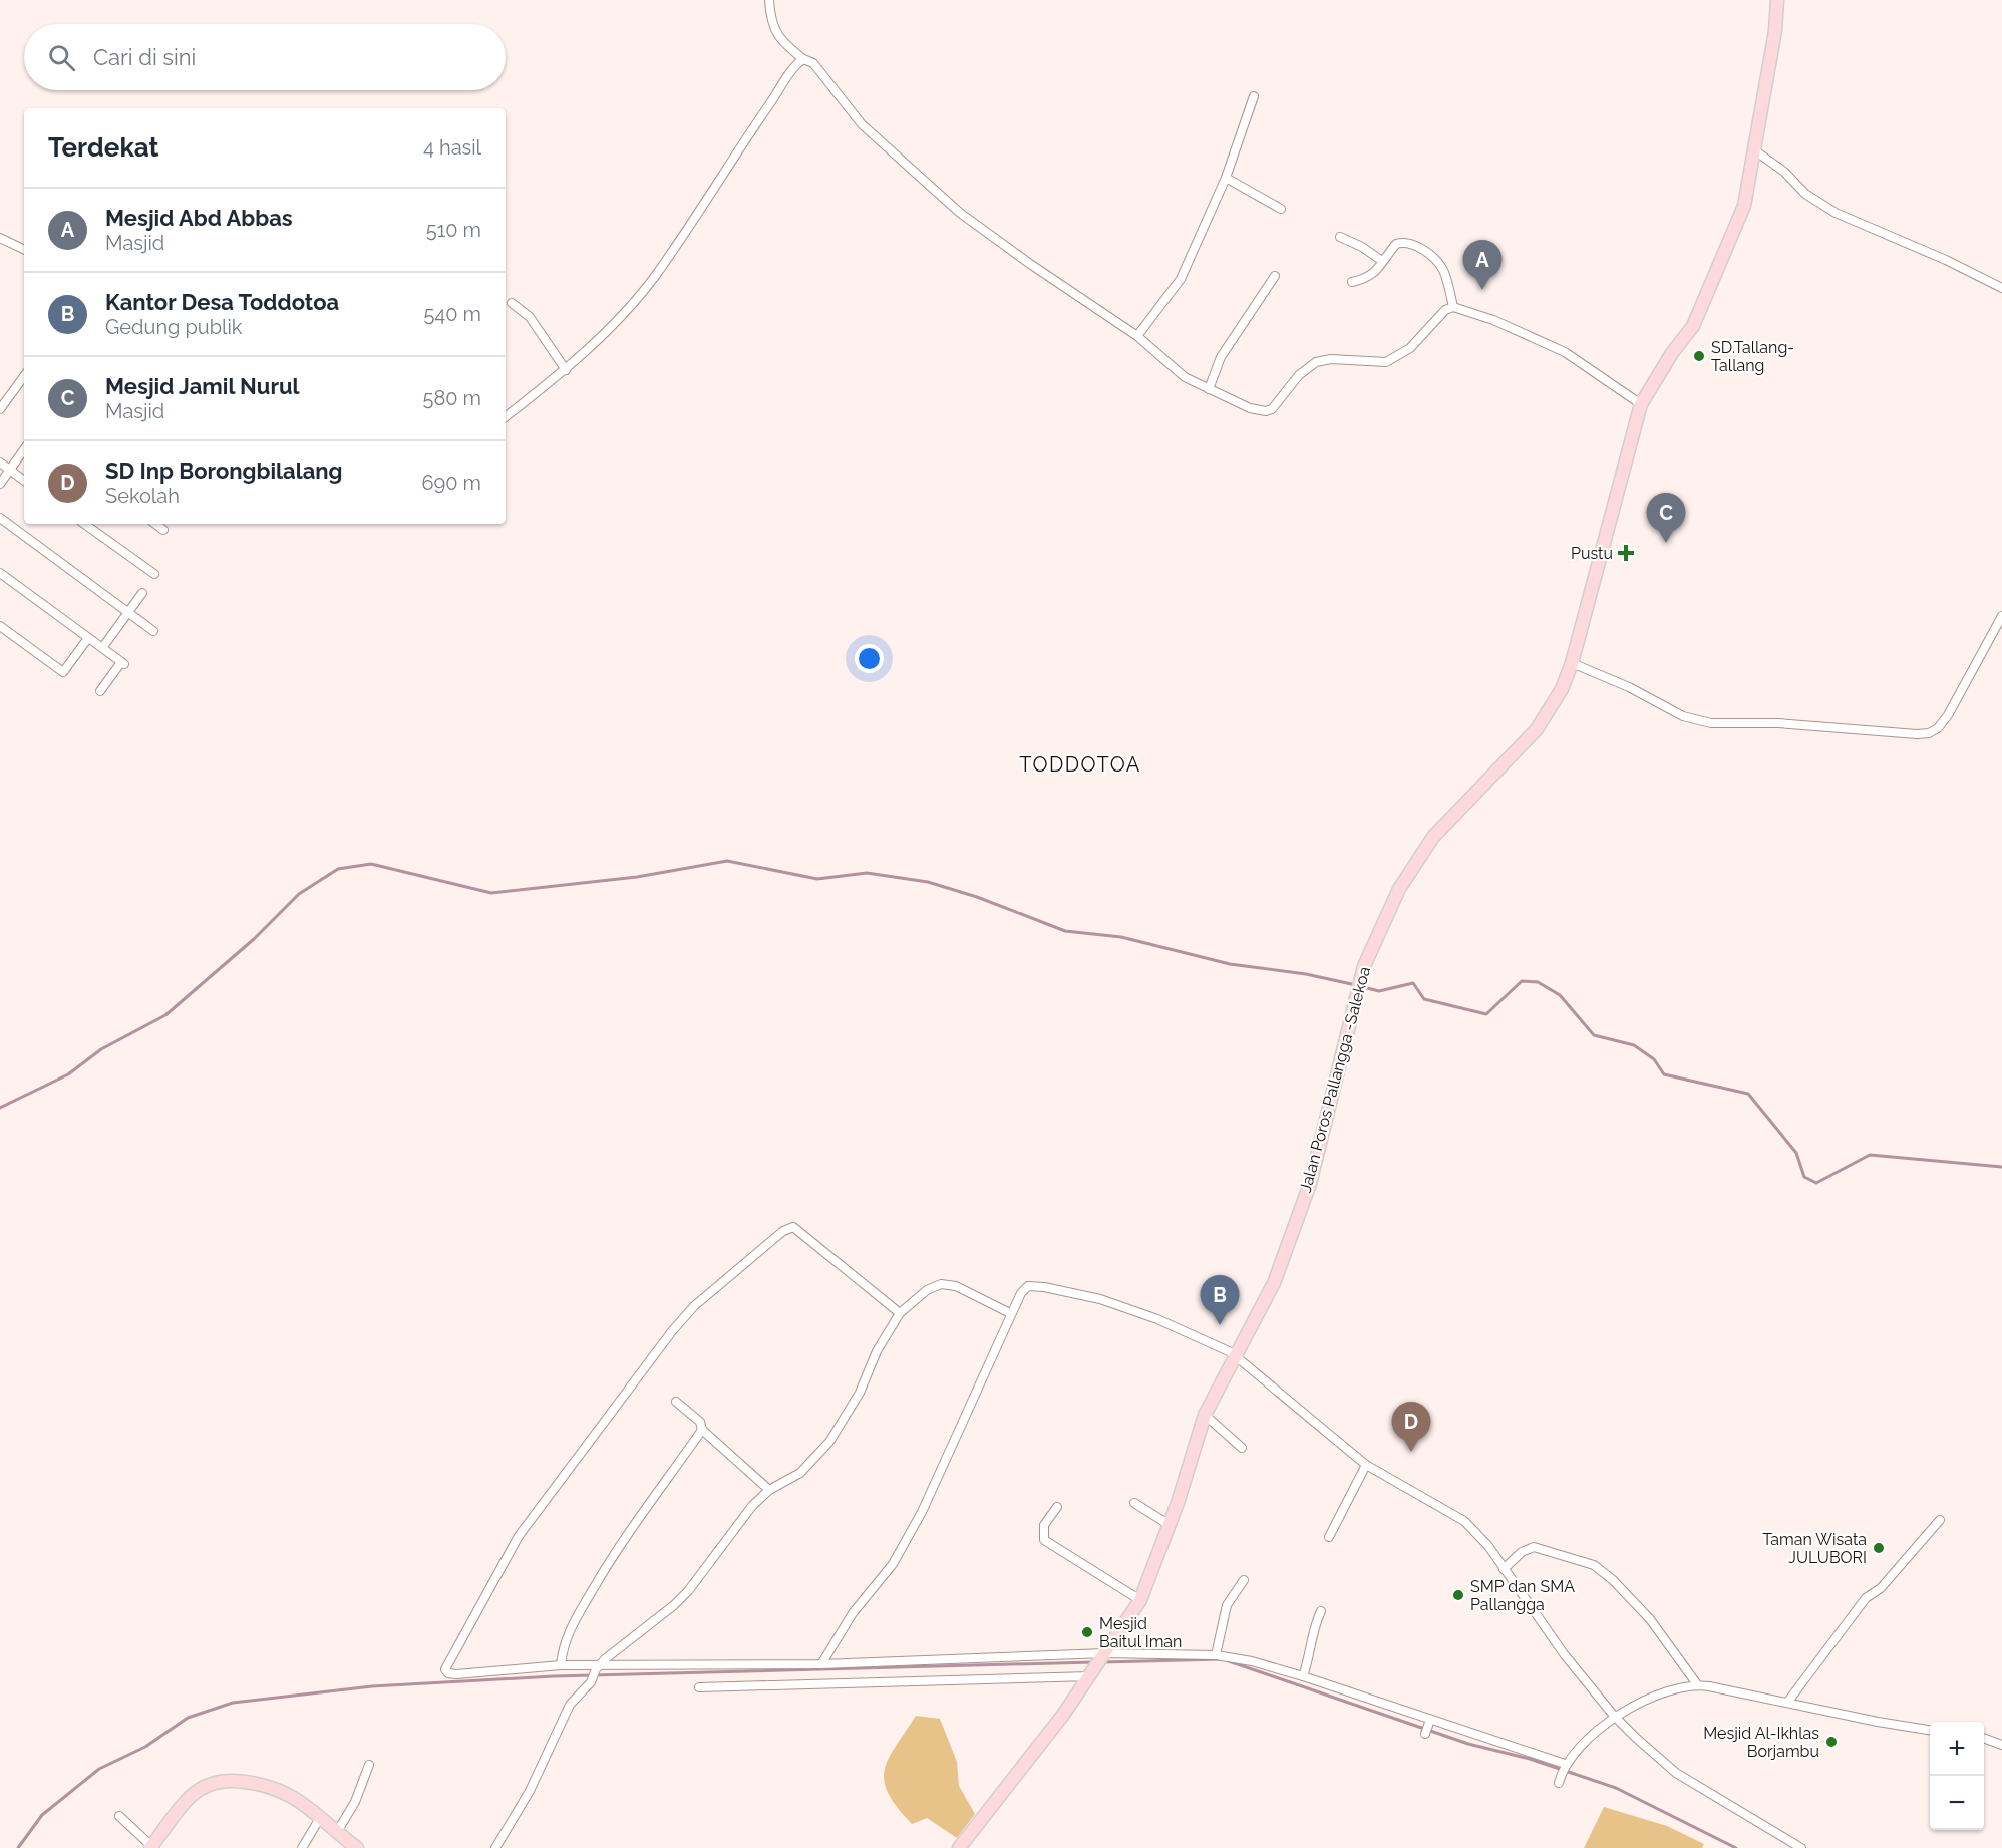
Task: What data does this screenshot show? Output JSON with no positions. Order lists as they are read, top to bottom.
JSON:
{
  "streets": {
    "main road": ["Jalan Poros Pallangga -Salekoa"]
  },
  "districts": ["TODDOTOA"],
  "places": {
    "other": [
      "SD.Tallang- Tallang",
      "Taman Wisata JULUBORI",
      "SMP dan SMA Pallangga",
      "Mesjid Baitul Iman",
      "Mesjid Al-Ikhlas Borjambu"
    ],
    "health": ["Pustu"]
  },
  "page": {
    "search": "Cari di sini",
    "heading": ["Terdekat", "4 hasil"],
    "list": [
      {
        "mark": "A",
        "name": "Mesjid Abd Abbas",
        "note": "Masjid",
        "value": "510 m"
      },
      {
        "mark": "B",
        "name": "Kantor Desa Toddotoa",
        "note": "Gedung publik",
        "value": "540 m"
      },
      {
        "mark": "C",
        "name": "Mesjid Jamil Nurul",
        "note": "Masjid",
        "value": "580 m"
      },
      {
        "mark": "D",
        "name": "SD Inp Borongbilalang",
        "note": "Sekolah",
        "value": "690 m"
      }
    ],
    "pins": [
      "A",
      "C",
      "B",
      "D"
    ],
    "map_buttons": ["+", "−"]
  }
}
